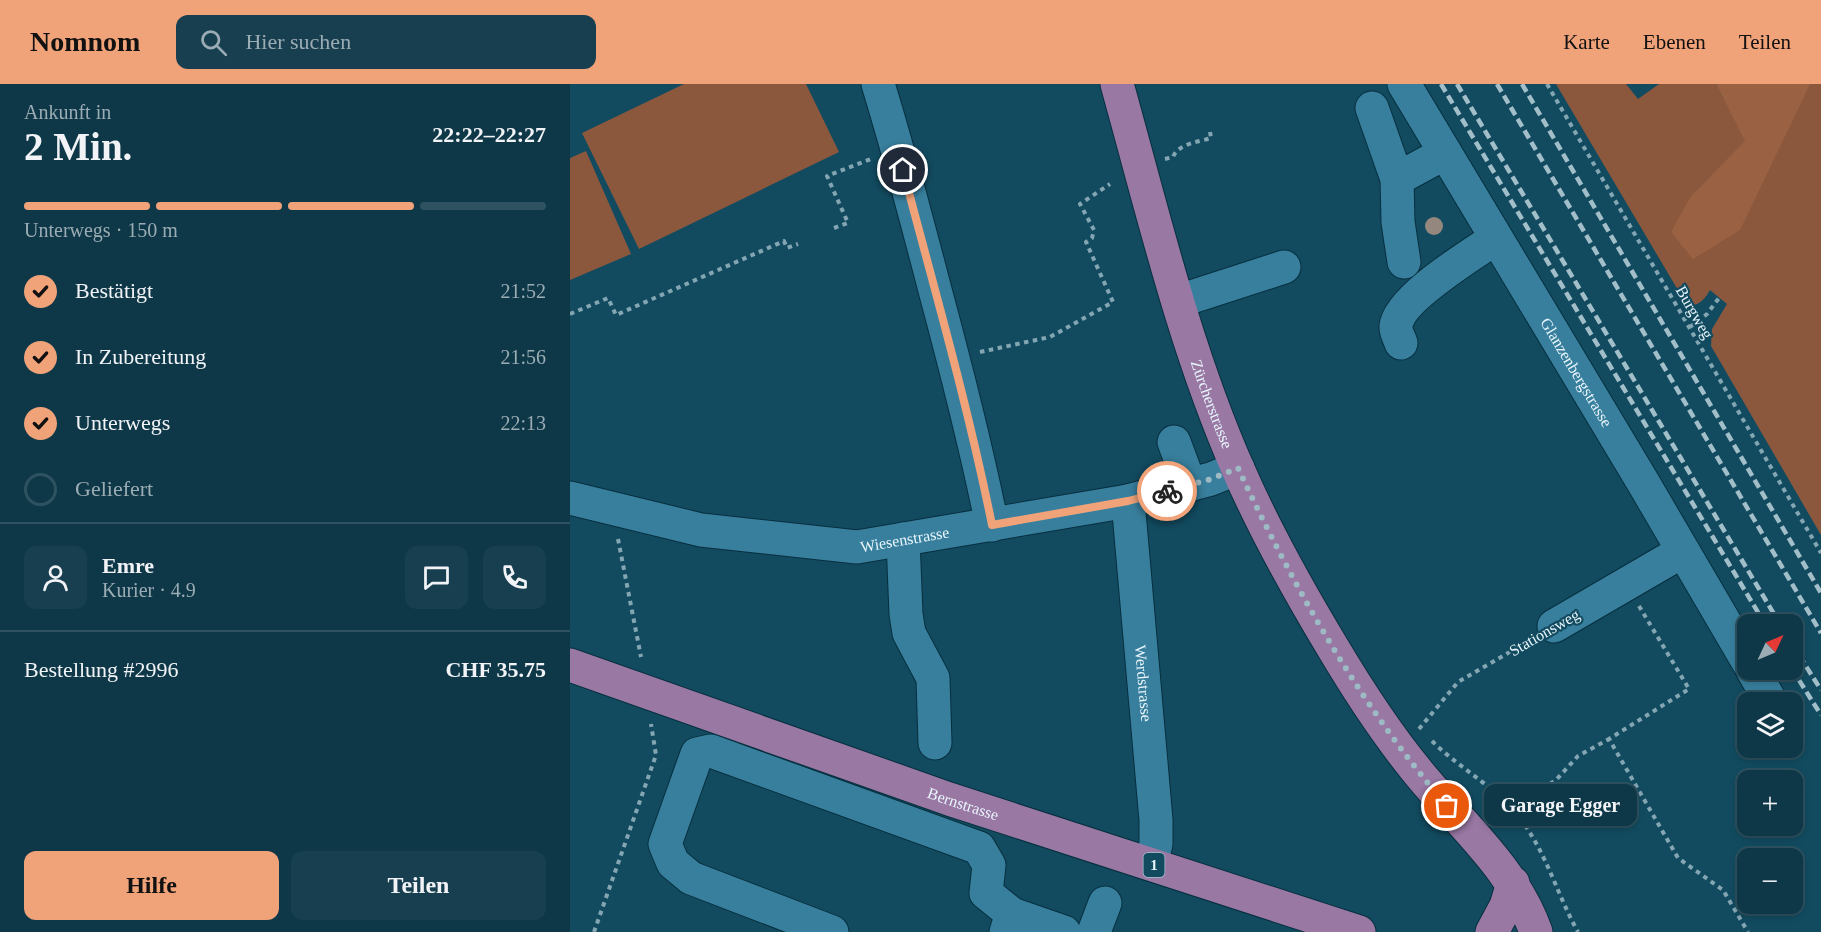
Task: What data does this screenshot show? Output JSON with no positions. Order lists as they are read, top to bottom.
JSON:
{
  "streets": {
    "main road": ["Zürcherstrasse", "Bernstrasse", "1"],
    "street": [
      "Glanzenbergstrasse",
      "Wiesenstrasse",
      "Stationsweg",
      "Werdstrasse"
    ],
    "path": ["Burgweg"]
  },
  "crossings": [
    ["Glanzenbergstrasse", "Stationsweg"],
    ["Zürcherstrasse", "Wiesenstrasse"],
    ["Wiesenstrasse", "Werdstrasse"],
    ["Werdstrasse", "Bernstrasse"]
  ],
  "places": ["Garage Egger"],
  "north": "top right",
  "page": {
    "header": "Nomnom",
    "search": "Hier suchen",
    "nav": ["Karte", "Ebenen", "Teilen"],
    "heading": ["2 Min.", "Ankunft in", "22:22–22:27"],
    "panel": [
      "Emre",
      "Kurier · 4.9",
      "Bestellung #2996",
      "CHF 35.75"
    ],
    "bar": "Unterwegs · 150 m",
    "list": [
      ["Bestätigt", "21:52"],
      ["In Zubereitung", "21:56"],
      ["Unterwegs", "22:13"],
      "Geliefert"
    ],
    "map_buttons": ["+", "−"],
    "bubble": "Garage Egger",
    "buttons": ["Hilfe", "Teilen"]
  }
}
